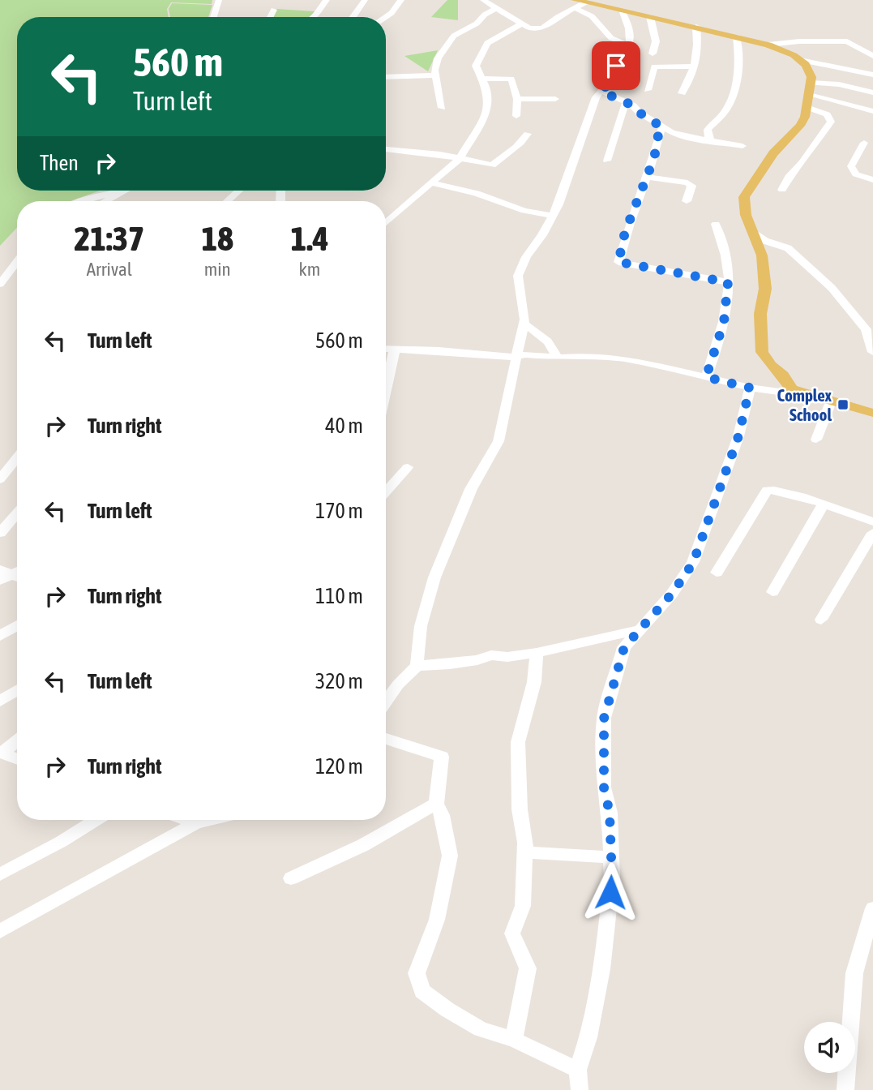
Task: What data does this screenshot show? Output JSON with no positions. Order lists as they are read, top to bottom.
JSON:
{
  "places": {
    "transit": ["Complex School"]
  },
  "page": {
    "turn": ["560 m", "Turn left"],
    "then": "Then",
    "eta": [
      "21:37",
      "Arrival",
      "18",
      "min",
      "1.4",
      "km"
    ],
    "list": [
      {
        "name": "Turn left",
        "value": "560 m"
      },
      {
        "name": "Turn right",
        "value": "40 m"
      },
      {
        "name": "Turn left",
        "value": "170 m"
      },
      {
        "name": "Turn right",
        "value": "110 m"
      },
      {
        "name": "Turn left",
        "value": "320 m"
      },
      {
        "name": "Turn right",
        "value": "120 m"
      }
    ]
  }
}
